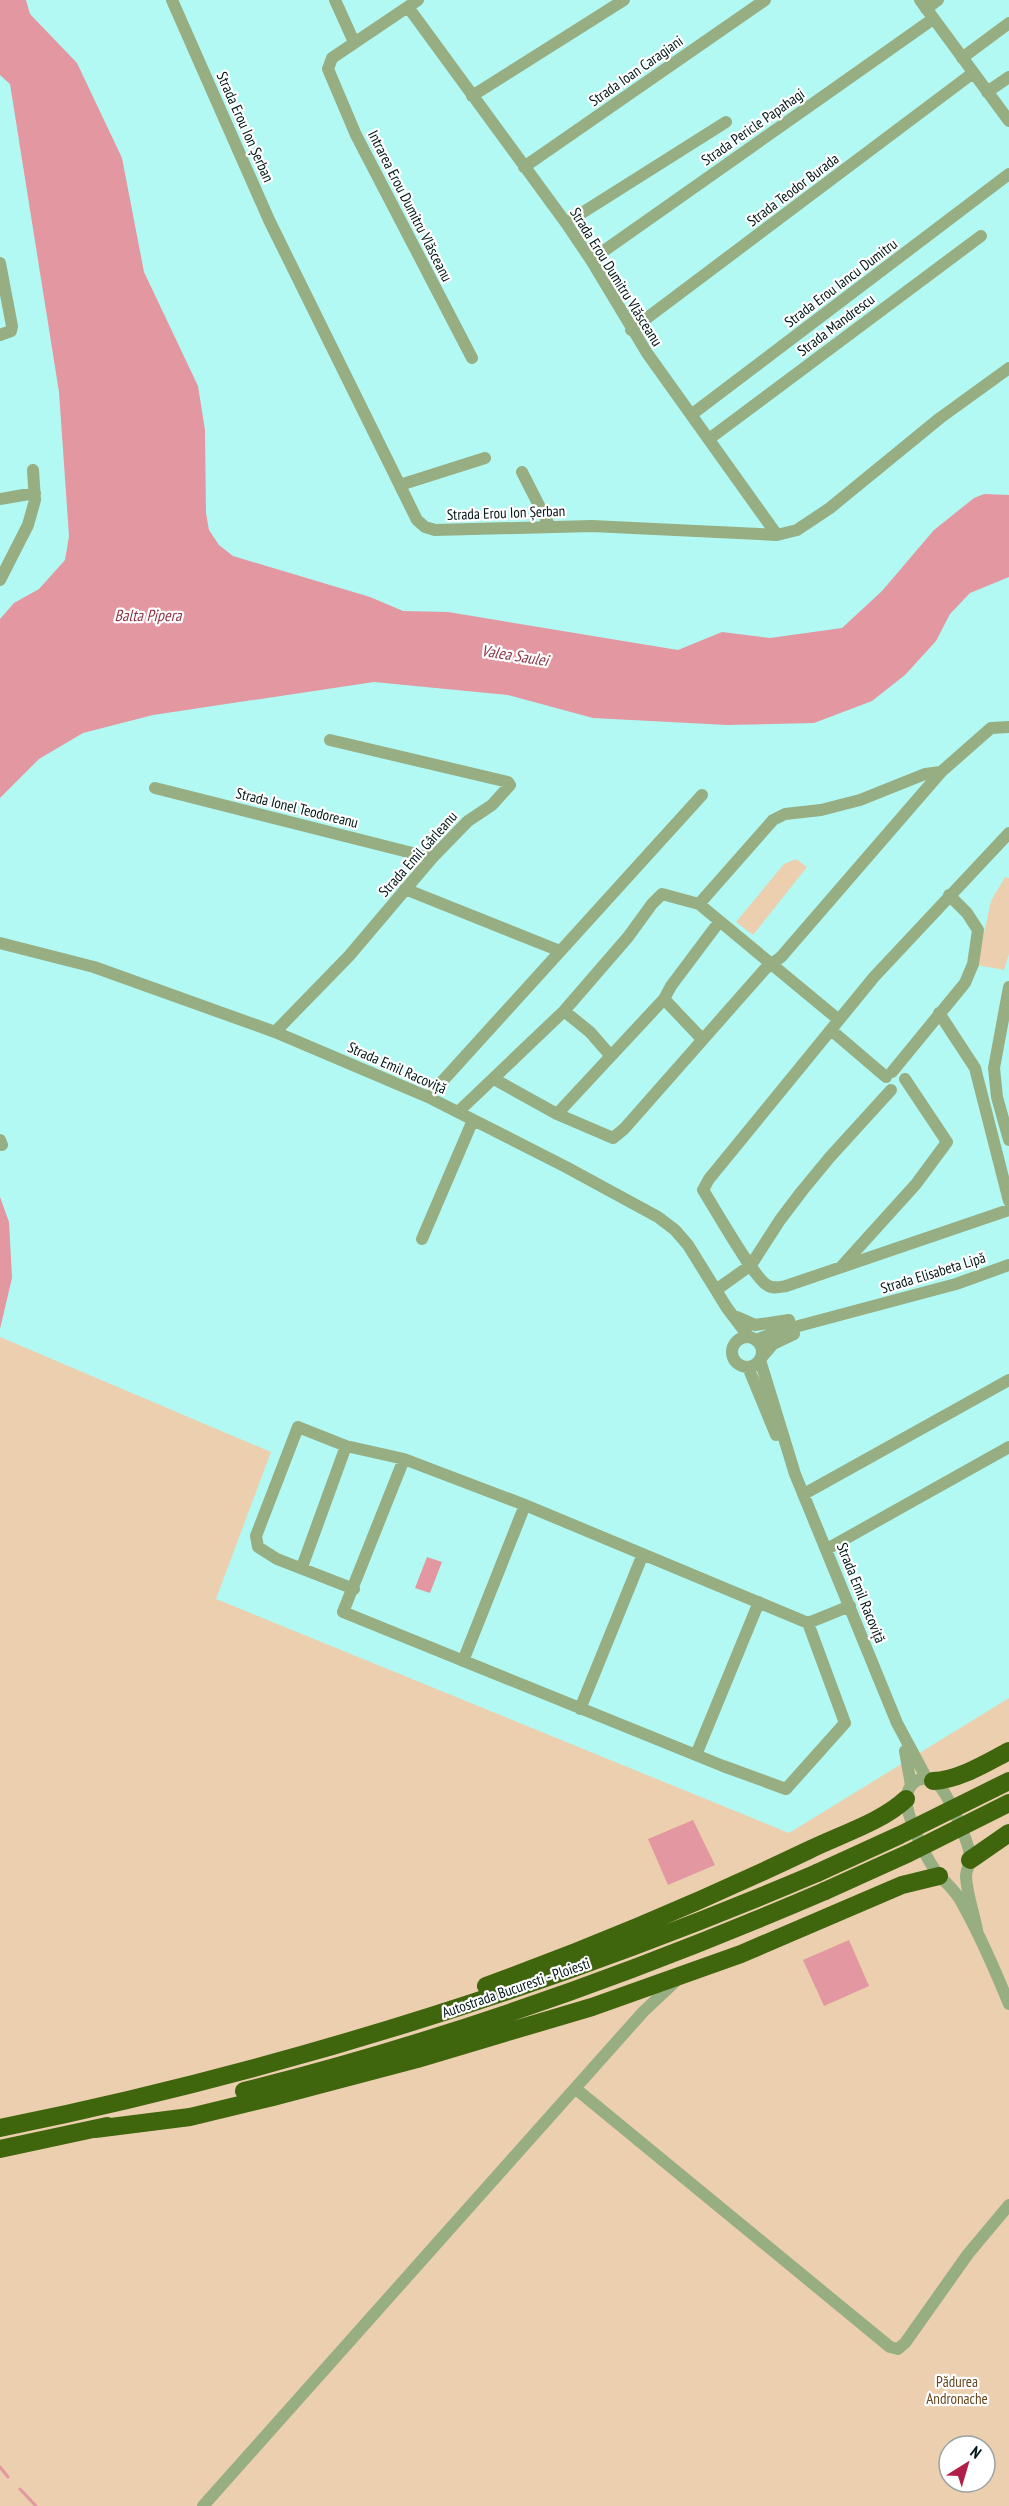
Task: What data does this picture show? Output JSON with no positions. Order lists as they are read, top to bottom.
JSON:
{
  "streets": {
    "highway": ["Autostrada Bucuresti - Ploiesti"],
    "street": [
      "Strada Ioan Caragiani",
      "Strada Erou Ion Șerban",
      "Strada Pericle Papahagi",
      "Strada Teodor Burada",
      "Intrarea Erou Dumitru Vlăsceanu",
      "Strada Erou Dumitru Vlăsceanu",
      "Strada Erou Iancu Dumitru",
      "Strada Mandrescu",
      "Strada Ionel Teodoreanu",
      "Strada Emil Gârleanu",
      "Strada Emil Racoviță",
      "Strada Elisabeta Lipă"
    ]
  },
  "crossings": [
    ["Strada Ioan Caragiani", "Strada Erou Dumitru Vlăsceanu"],
    ["Strada Erou Ion Șerban", "Strada Erou Dumitru Vlăsceanu"],
    ["Strada Pericle Papahagi", "Strada Erou Dumitru Vlăsceanu"],
    ["Strada Teodor Burada", "Strada Erou Dumitru Vlăsceanu"],
    ["Strada Erou Dumitru Vlăsceanu", "Strada Erou Iancu Dumitru"],
    ["Strada Erou Dumitru Vlăsceanu", "Strada Mandrescu"],
    ["Strada Ionel Teodoreanu", "Strada Emil Gârleanu"],
    ["Strada Emil Gârleanu", "Strada Emil Racoviță"],
    ["Strada Emil Racoviță", "Strada Elisabeta Lipă"]
  ],
  "water": ["Balta Pipera", "Valea Saulei"],
  "parks": ["Pădurea Andronache"],
  "north": "top right"
}
